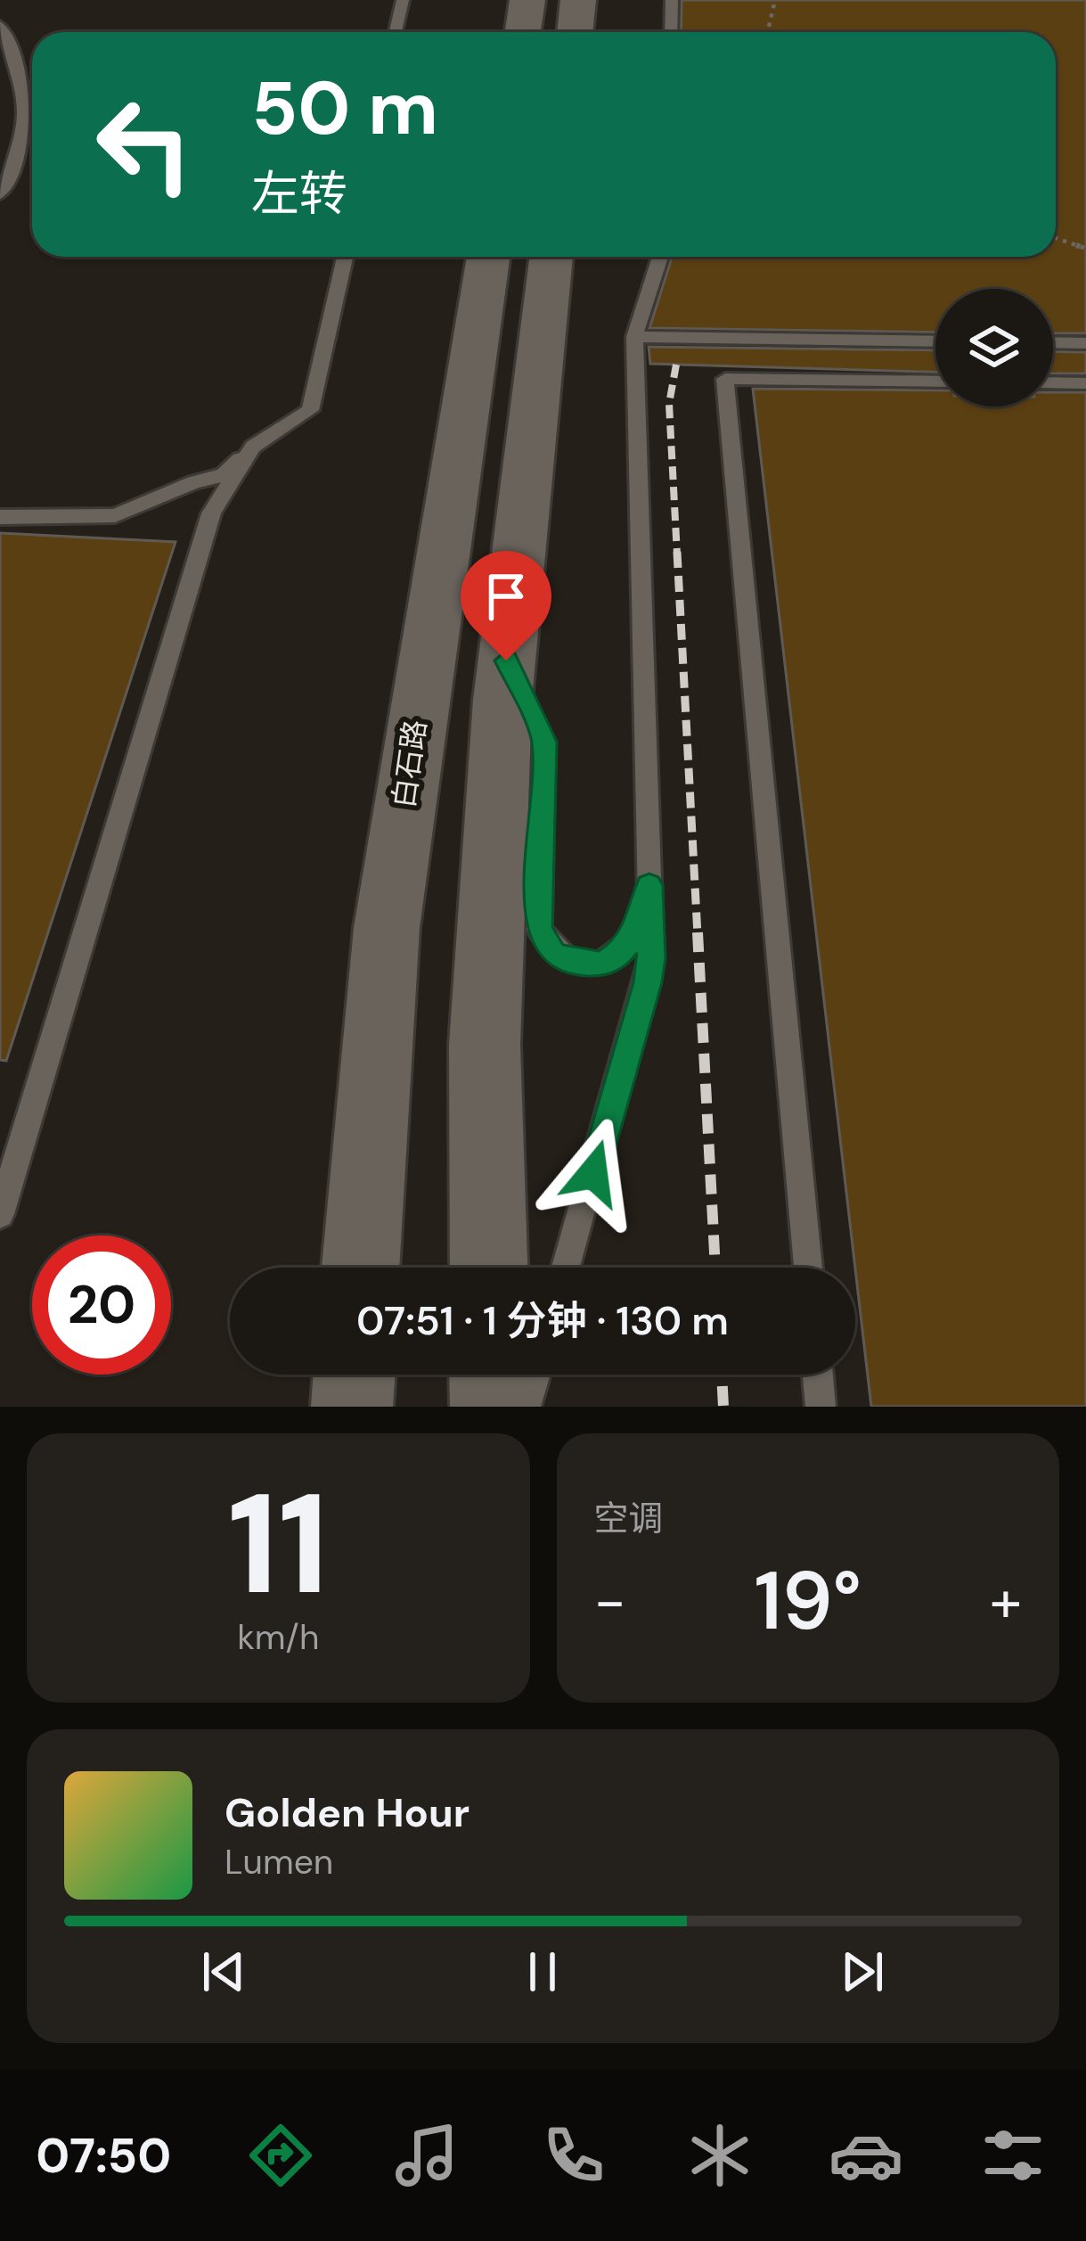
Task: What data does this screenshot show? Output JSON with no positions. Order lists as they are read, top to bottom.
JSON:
{
  "streets": {
    "main road": ["白石路"]
  },
  "page": {
    "turn": ["50 m", "左转"],
    "limit": "20",
    "trip": "07:51 · 1 分钟 · 130 m",
    "tile": [
      ["11", "km/h"],
      "空调"
    ],
    "heat": ["−", "19°", "+"],
    "song": ["Golden Hour", "Lumen"],
    "tabs": "07:50"
  }
}
